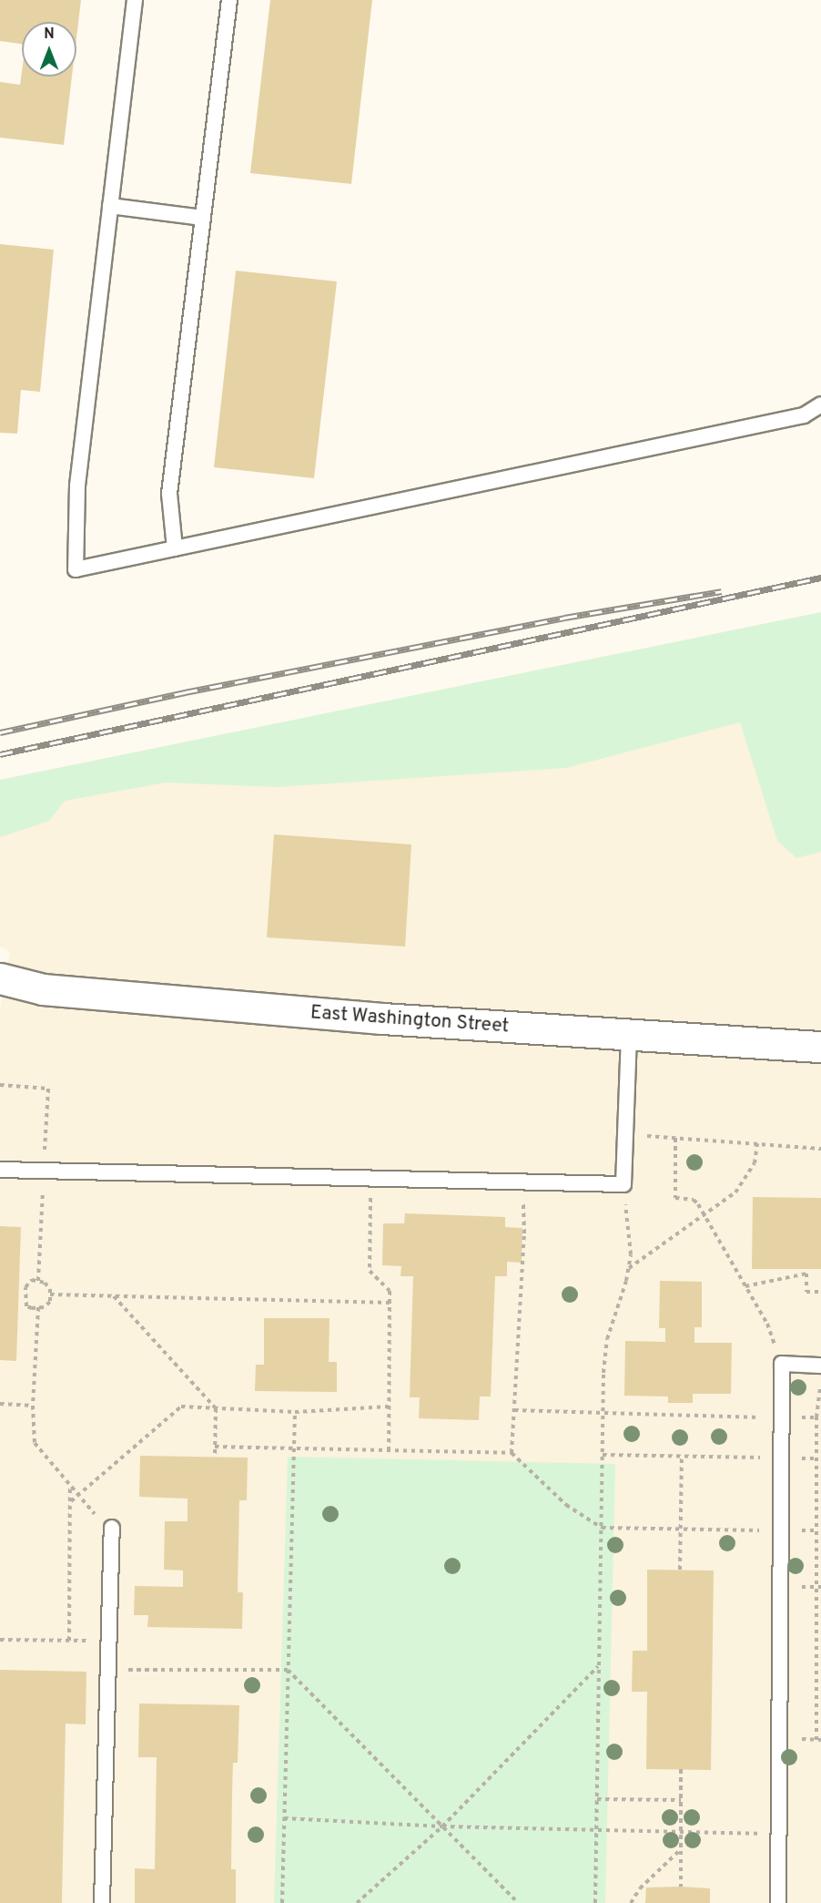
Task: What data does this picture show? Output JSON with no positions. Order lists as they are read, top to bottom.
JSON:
{
  "streets": {
    "street": ["East Washington Street"]
  },
  "north": "top"
}
